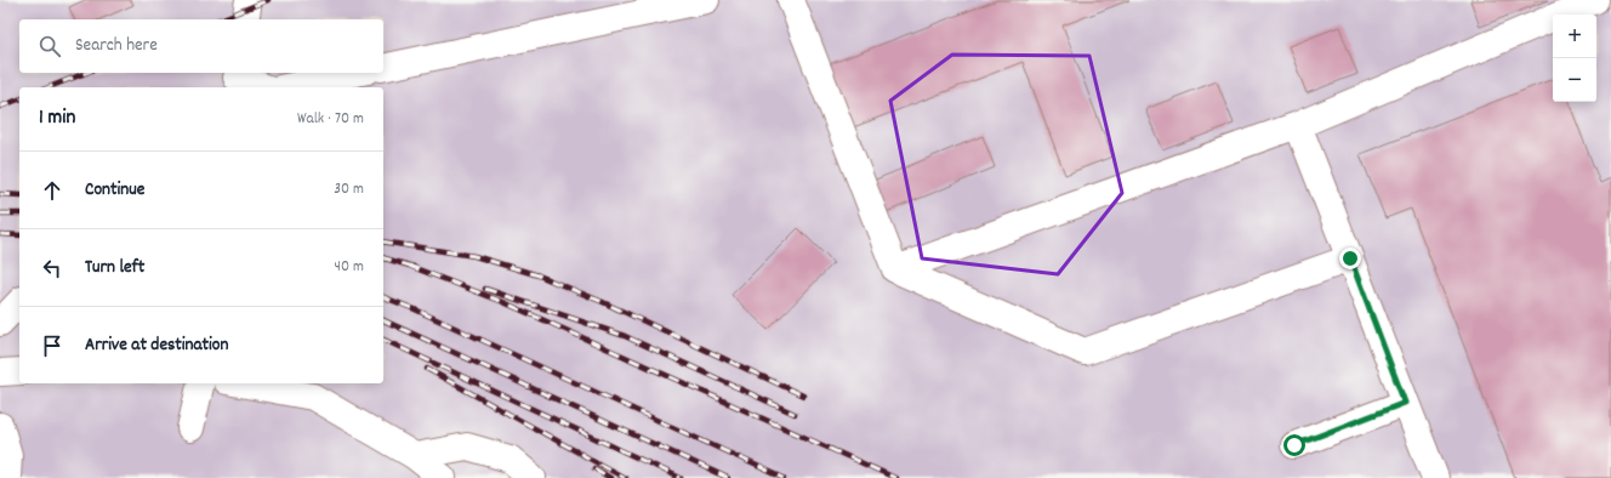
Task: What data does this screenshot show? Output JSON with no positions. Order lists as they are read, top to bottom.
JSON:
{
  "page": {
    "map_buttons": ["+", "−"],
    "search": "Search here",
    "heading": ["1 min", "Walk · 70 m"],
    "list": [
      ["Continue", "30 m"],
      ["Turn left", "40 m"],
      "Arrive at destination"
    ]
  }
}
